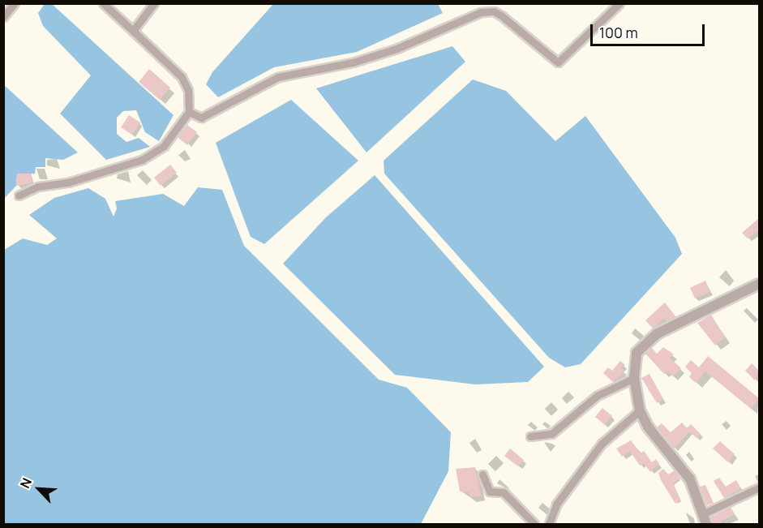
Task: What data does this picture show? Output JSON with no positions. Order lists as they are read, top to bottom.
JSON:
{
  "scale_bar": "100 m",
  "north": "top left"
}
